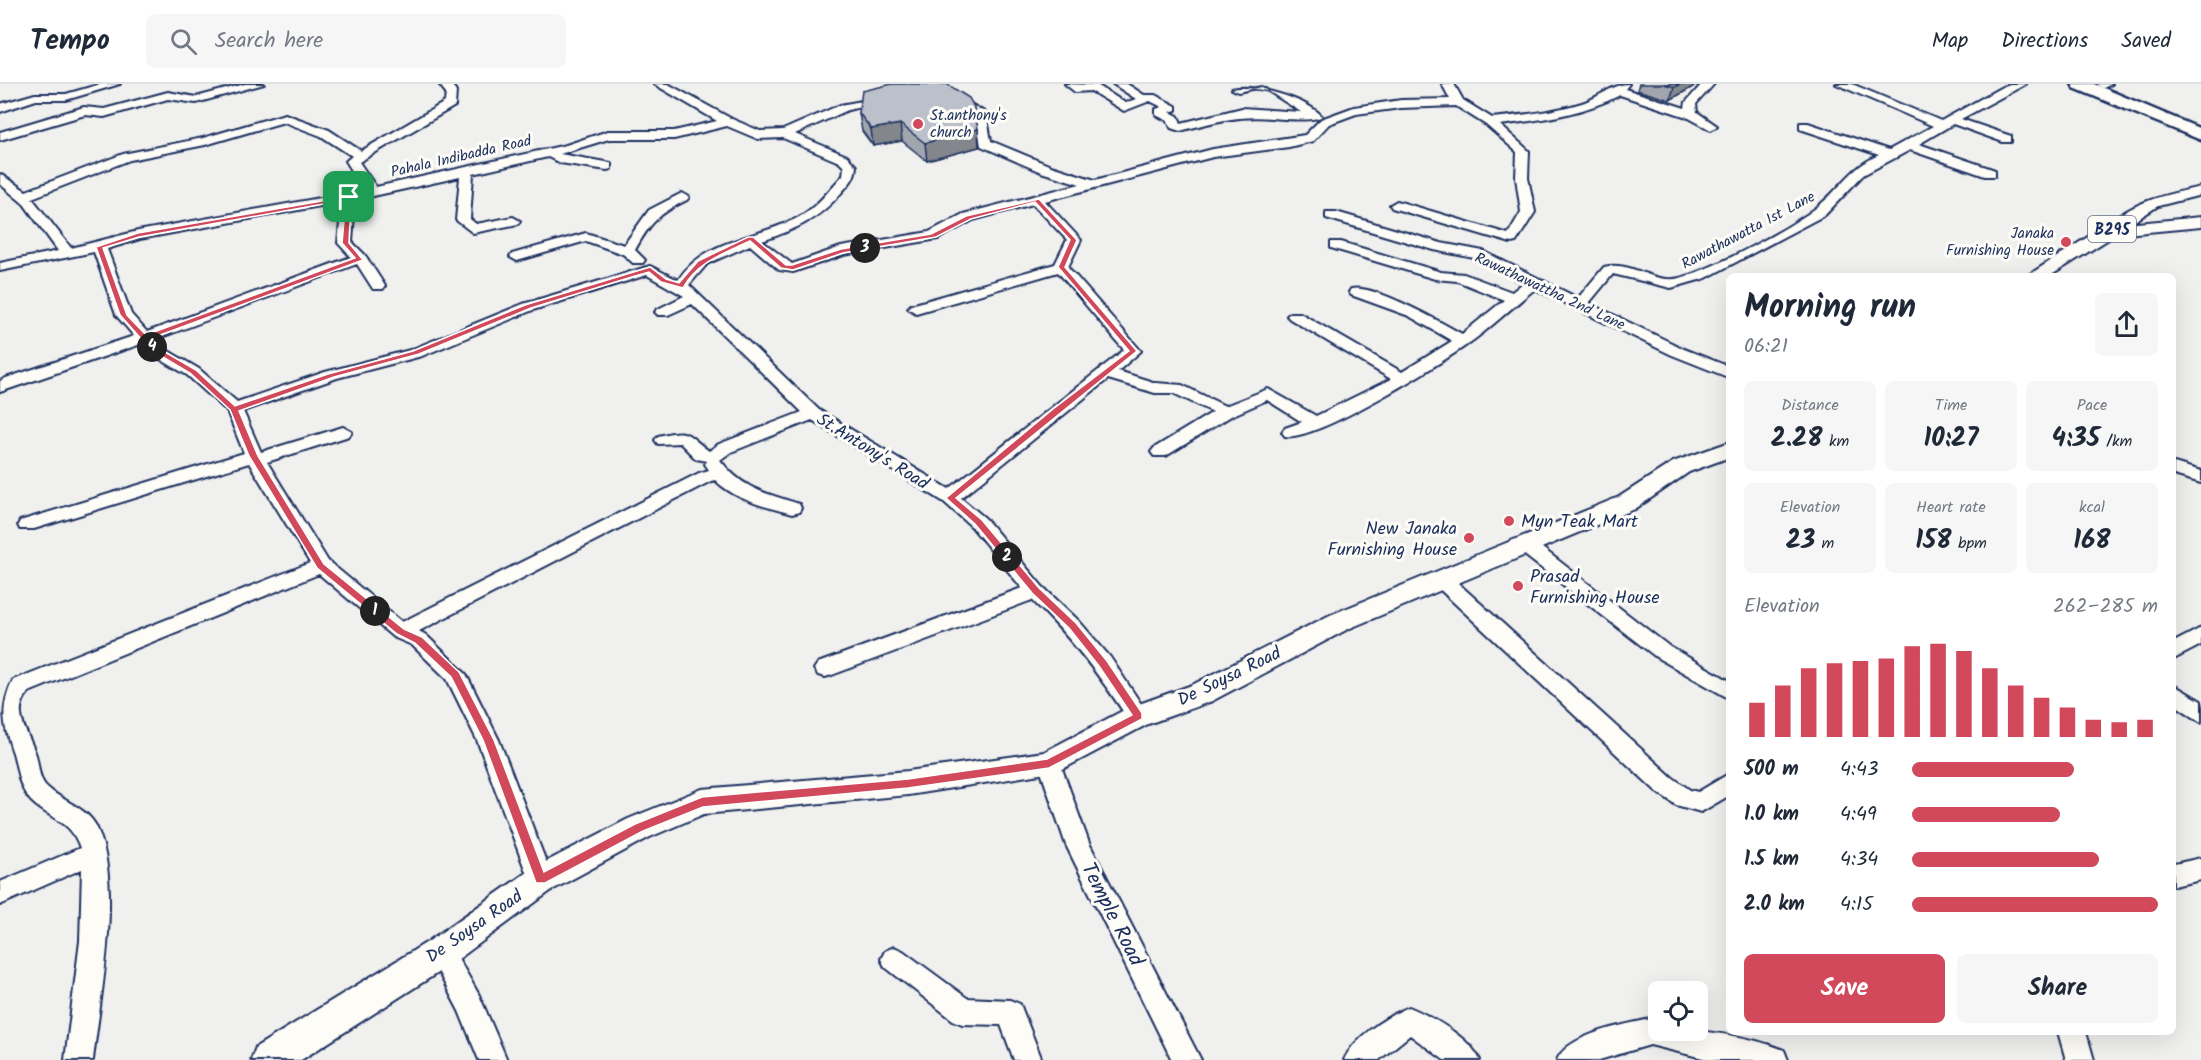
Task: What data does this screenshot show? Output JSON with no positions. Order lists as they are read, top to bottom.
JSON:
{
  "streets": {
    "main road": ["B295", "De Soysa Road"],
    "street": [
      "Pahala Indibadda Road",
      "Rawathawatta 1st Lane",
      "Rawathawattha 2nd Lane",
      "St.Antony's Road",
      "Temple Road"
    ]
  },
  "crossings": [
    ["Rawathawatta 1st Lane", "Rawathawattha 2nd Lane"],
    ["St.Antony's Road", "De Soysa Road"],
    ["De Soysa Road", "Temple Road"]
  ],
  "places": [
    "St.anthony's church",
    "Janaka Furnishing House",
    "Myn Teak Mart",
    "New Janaka Furnishing House",
    "Prasad Furnishing House"
  ],
  "page": {
    "header": "Tempo",
    "search": "Search here",
    "nav": ["Map", "Directions", "Saved"],
    "pins": [
      "3",
      "4",
      "2",
      "1"
    ],
    "heading": ["Morning run", "06:21"],
    "stats": [
      ["Distance", "2.28 km"],
      ["Time", "10:27"],
      ["Pace", "4:35 /km"],
      ["Elevation", "23 m"],
      ["Heart rate", "158 bpm"],
      ["kcal", "168"]
    ],
    "chart": ["Elevation", "262–285 m"],
    "list": [
      {
        "name": "500 m",
        "note": "4:43"
      },
      {
        "name": "1.0 km",
        "note": "4:49"
      },
      {
        "name": "1.5 km",
        "note": "4:34"
      },
      {
        "name": "2.0 km",
        "note": "4:15"
      }
    ],
    "buttons": ["Save", "Share"]
  }
}
